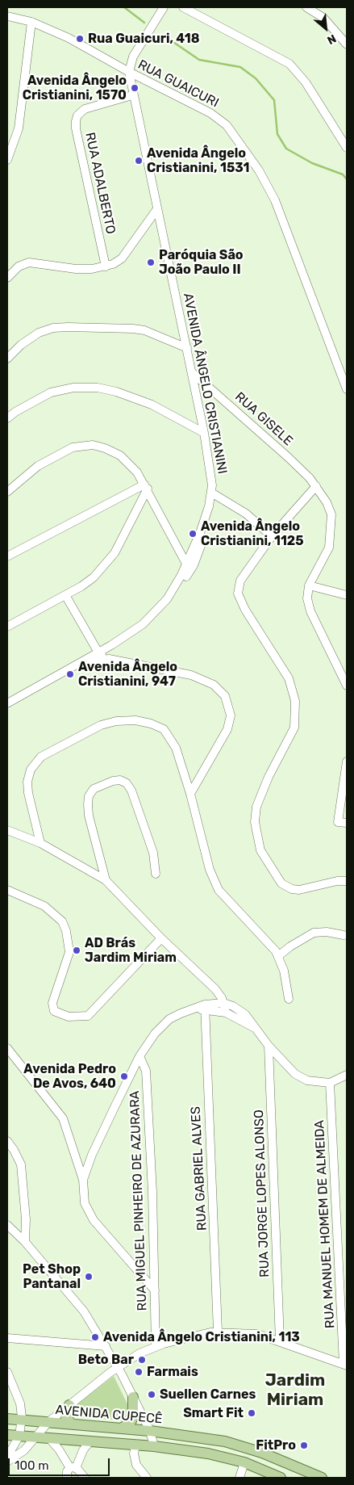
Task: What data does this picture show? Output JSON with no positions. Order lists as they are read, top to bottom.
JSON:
{
  "streets": {
    "main road": ["AVENIDA CUPECÊ"],
    "street": [
      "RUA GUAICURI",
      "RUA ADALBERTO",
      "AVENIDA ÂNGELO CRISTIANINI",
      "RUA GISELE",
      "RUA GABRIEL ALVES",
      "RUA JORGE LOPES ALONSO",
      "RUA MIGUEL PINHEIRO DE AZURARA",
      "RUA MANUEL HOMEM DE ALMEIDA"
    ]
  },
  "crossings": [
    ["RUA GUAICURI", "AVENIDA ÂNGELO CRISTIANINI"],
    ["RUA ADALBERTO", "AVENIDA ÂNGELO CRISTIANINI"],
    ["AVENIDA ÂNGELO CRISTIANINI", "RUA GISELE"]
  ],
  "districts": ["Jardim Miriam"],
  "places": [
    "Rua Guaicuri, 418",
    "Avenida Ângelo Cristianini, 1570",
    "Avenida Ângelo Cristianini, 1531",
    "Paróquia São João Paulo II",
    "Avenida Ângelo Cristianini, 1125",
    "Avenida Ângelo Cristianini, 947",
    "AD Brás Jardim Miriam",
    "Avenida Pedro De Avos, 640",
    "Pet Shop Pantanal",
    "Avenida Ângelo Cristianini, 113",
    "Beto Bar",
    "Farmais",
    "Suellen Carnes",
    "Smart Fit",
    "FitPro"
  ],
  "scale_bar": "100 m",
  "north": "bottom right"
}
